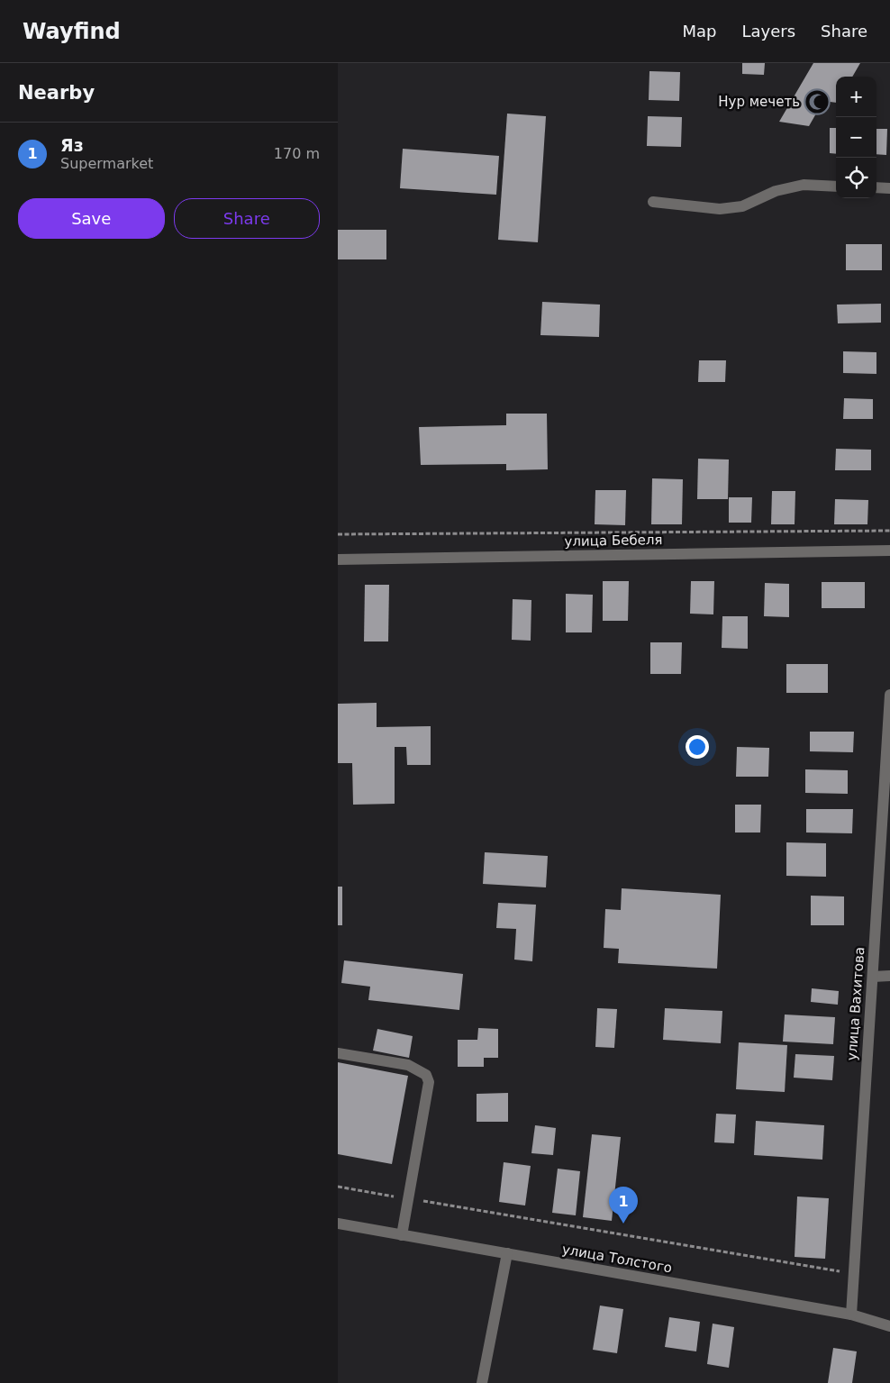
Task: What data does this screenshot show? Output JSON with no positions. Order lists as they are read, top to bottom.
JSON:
{
  "streets": {
    "street": ["улица Бебеля", "улица Вахитова", "улица Толстого"]
  },
  "crossings": [
    ["улица Вахитова", "улица Толстого"]
  ],
  "places": {
    "mosque": ["Нур мечеть"]
  },
  "page": {
    "header": "Wayfind",
    "nav": ["Map", "Layers", "Share"],
    "heading": "Nearby",
    "map_buttons": ["+", "−"],
    "list": [
      {
        "mark": "1",
        "name": "Яз",
        "note": "Supermarket",
        "value": "170 m"
      }
    ],
    "buttons": ["Save", "Share"],
    "pins": "1"
  }
}
